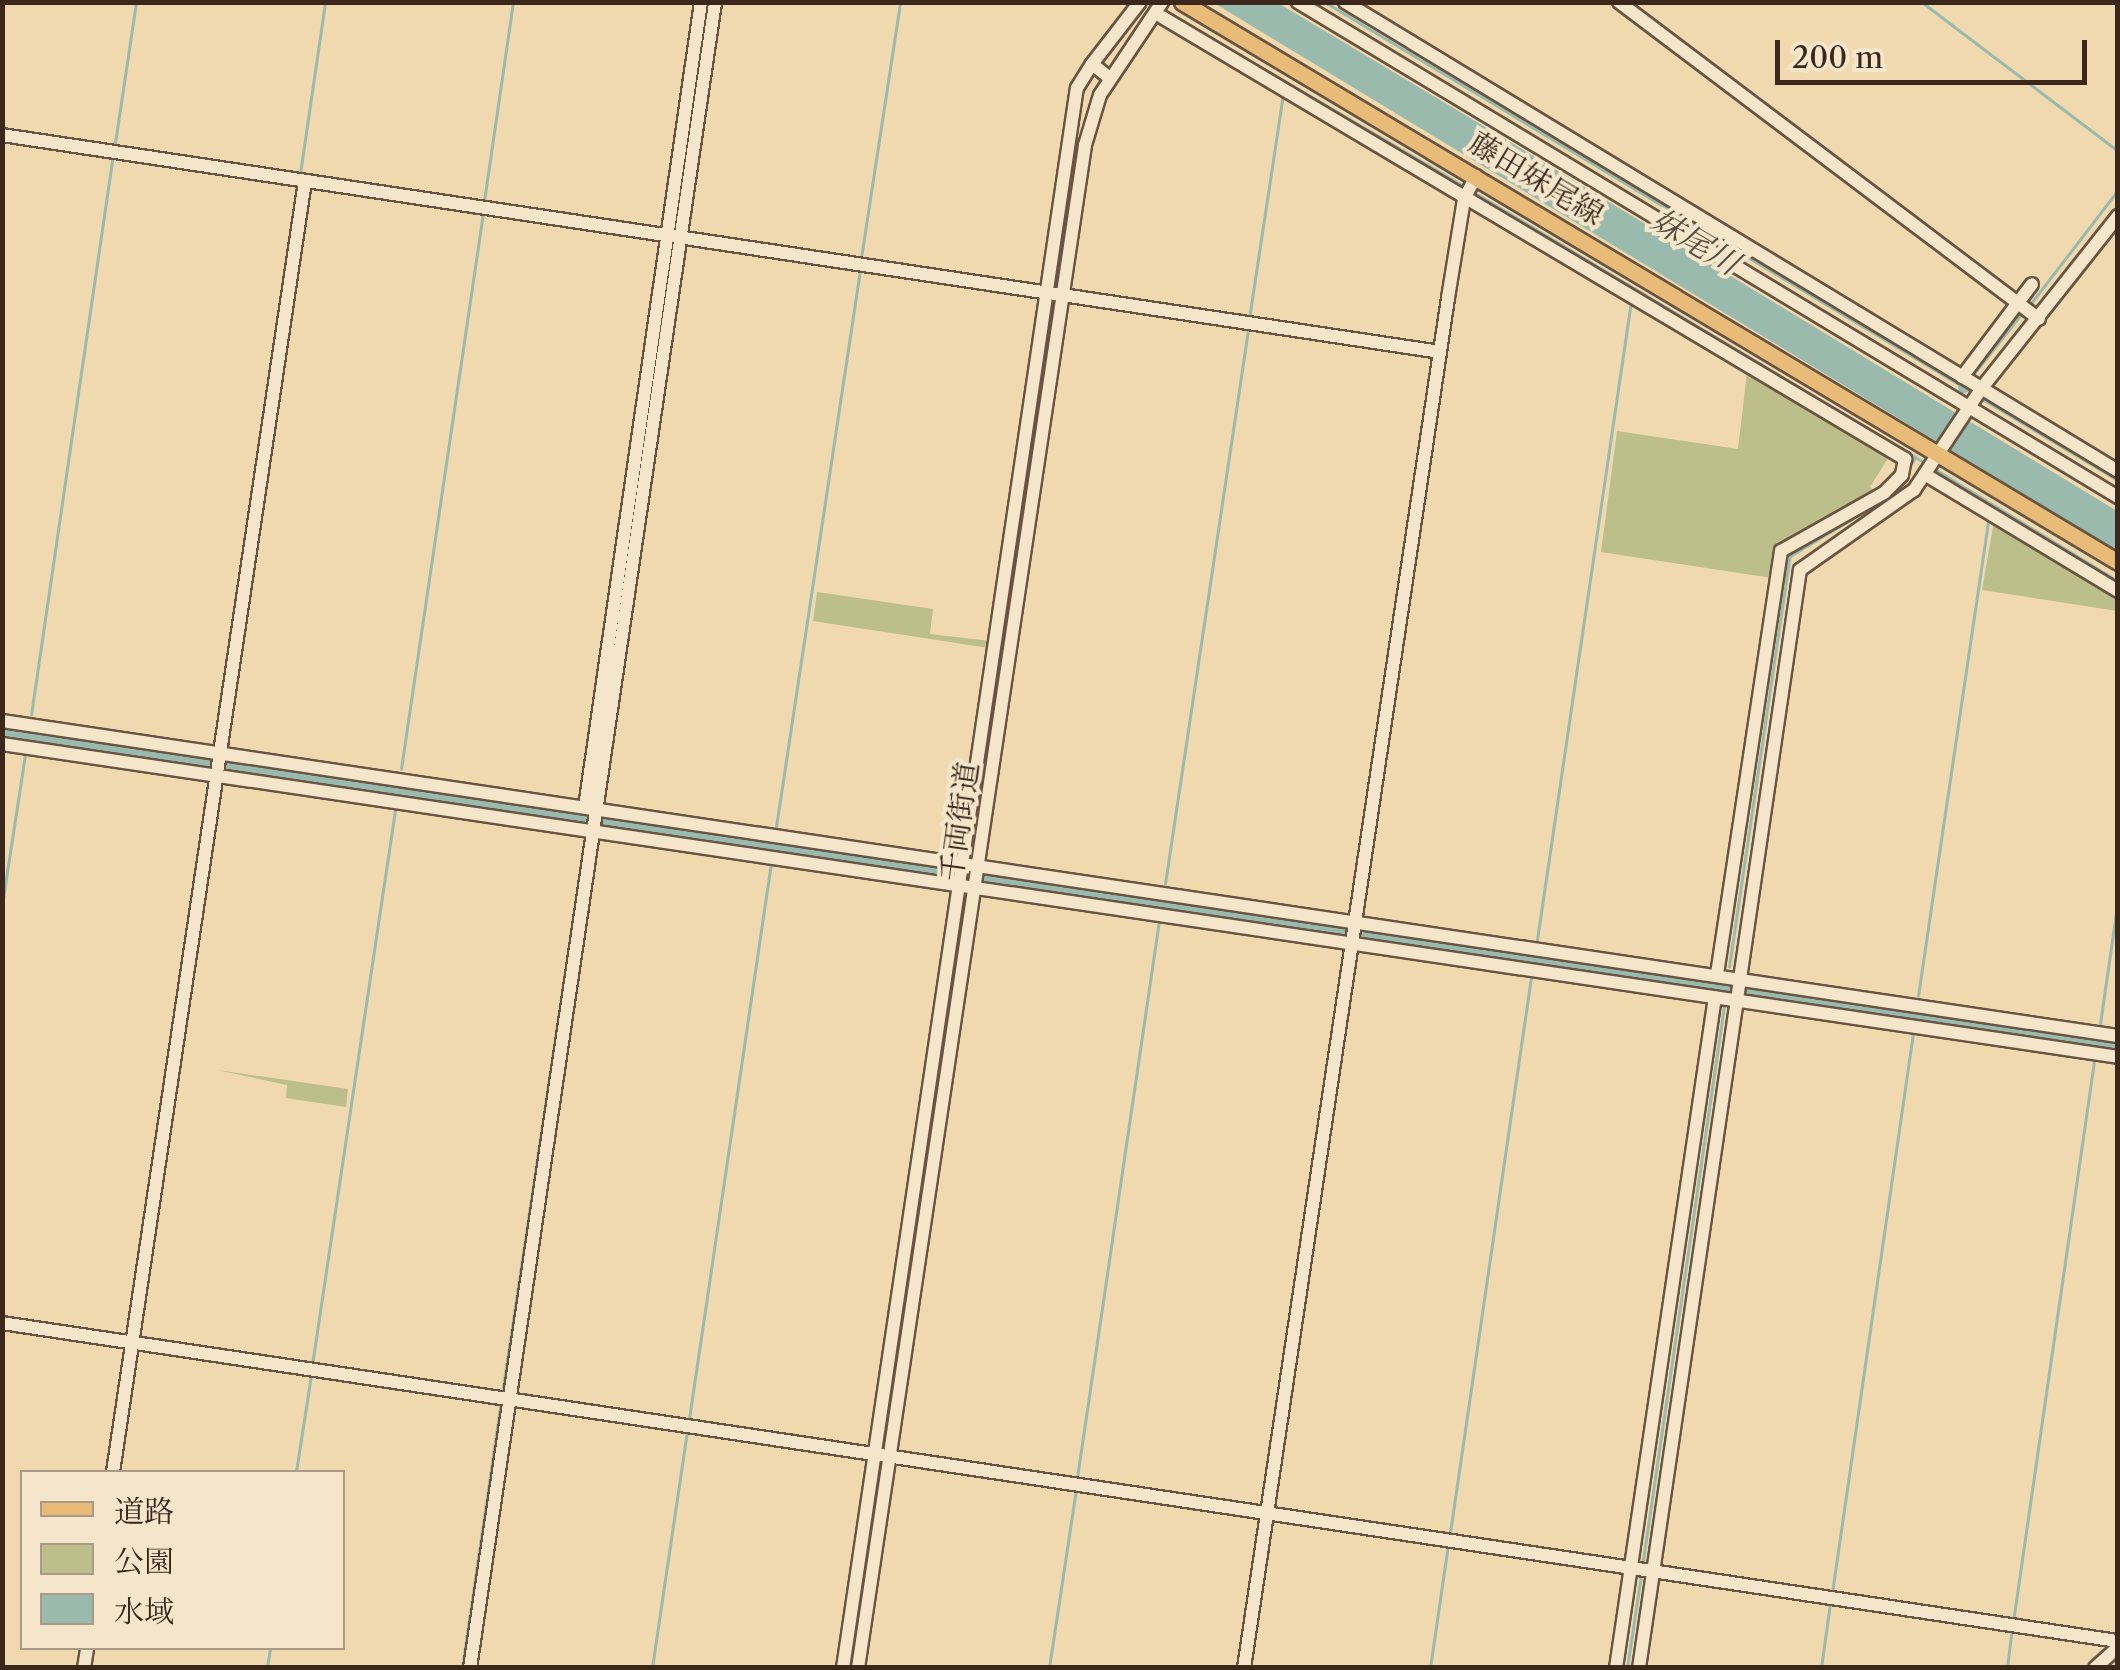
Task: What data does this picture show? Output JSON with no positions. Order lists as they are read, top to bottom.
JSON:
{
  "streets": {
    "main road": ["藤田妹尾線"],
    "street": ["千両街道"]
  },
  "water": ["妹尾川"],
  "legend": ["道路", "公園", "水域"],
  "scale_bar": "200 m"
}
